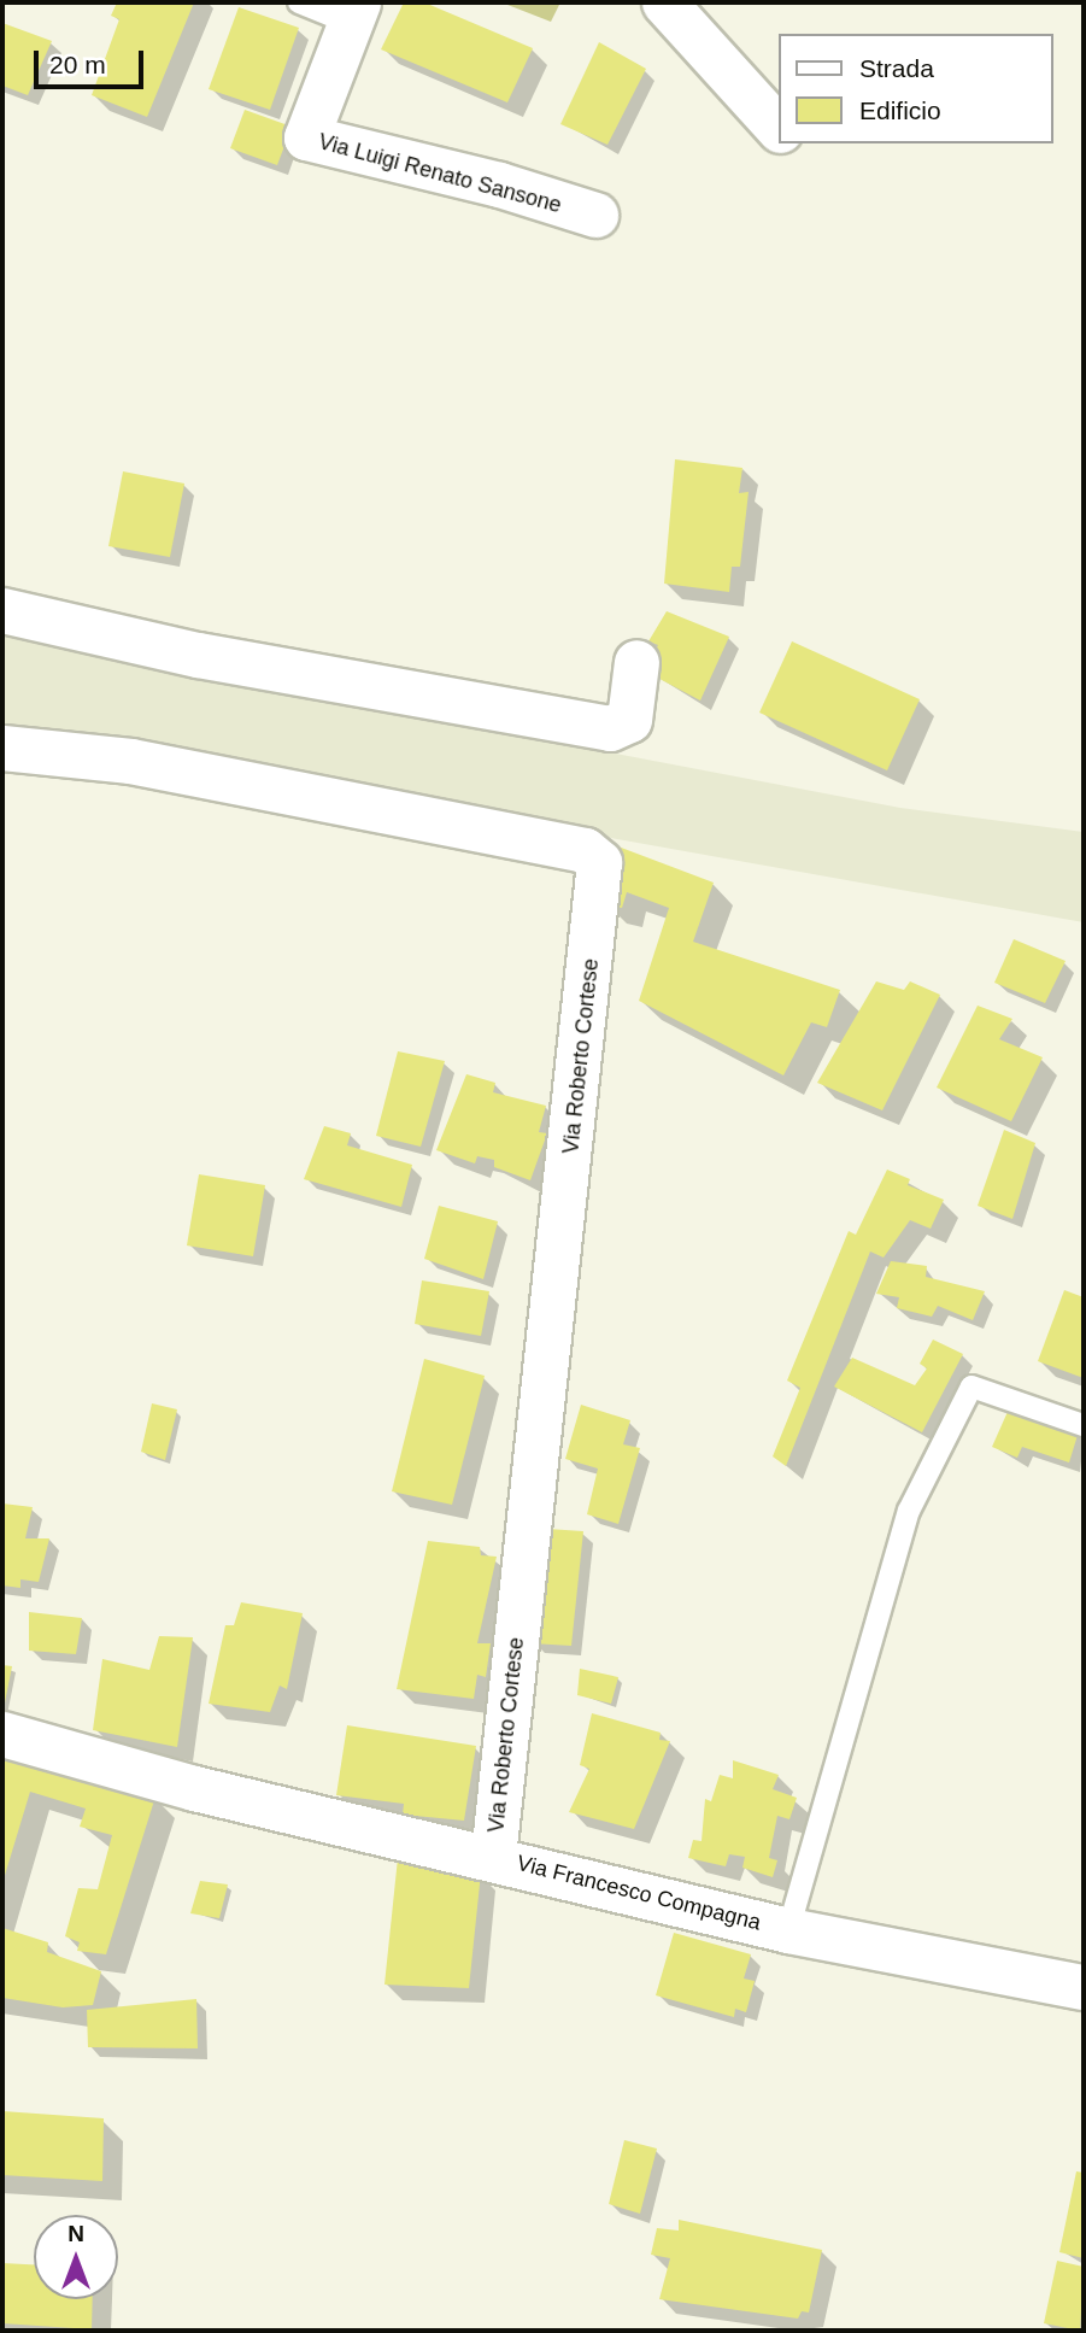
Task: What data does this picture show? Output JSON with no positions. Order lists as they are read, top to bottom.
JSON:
{
  "streets": {
    "street": ["Via Luigi Renato Sansone", "Via Roberto Cortese", "Via Francesco Compagna"]
  },
  "crossings": [
    ["Via Roberto Cortese", "Via Francesco Compagna"]
  ],
  "legend": ["Strada", "Edificio"],
  "scale_bar": "20 m",
  "north": "top"
}
